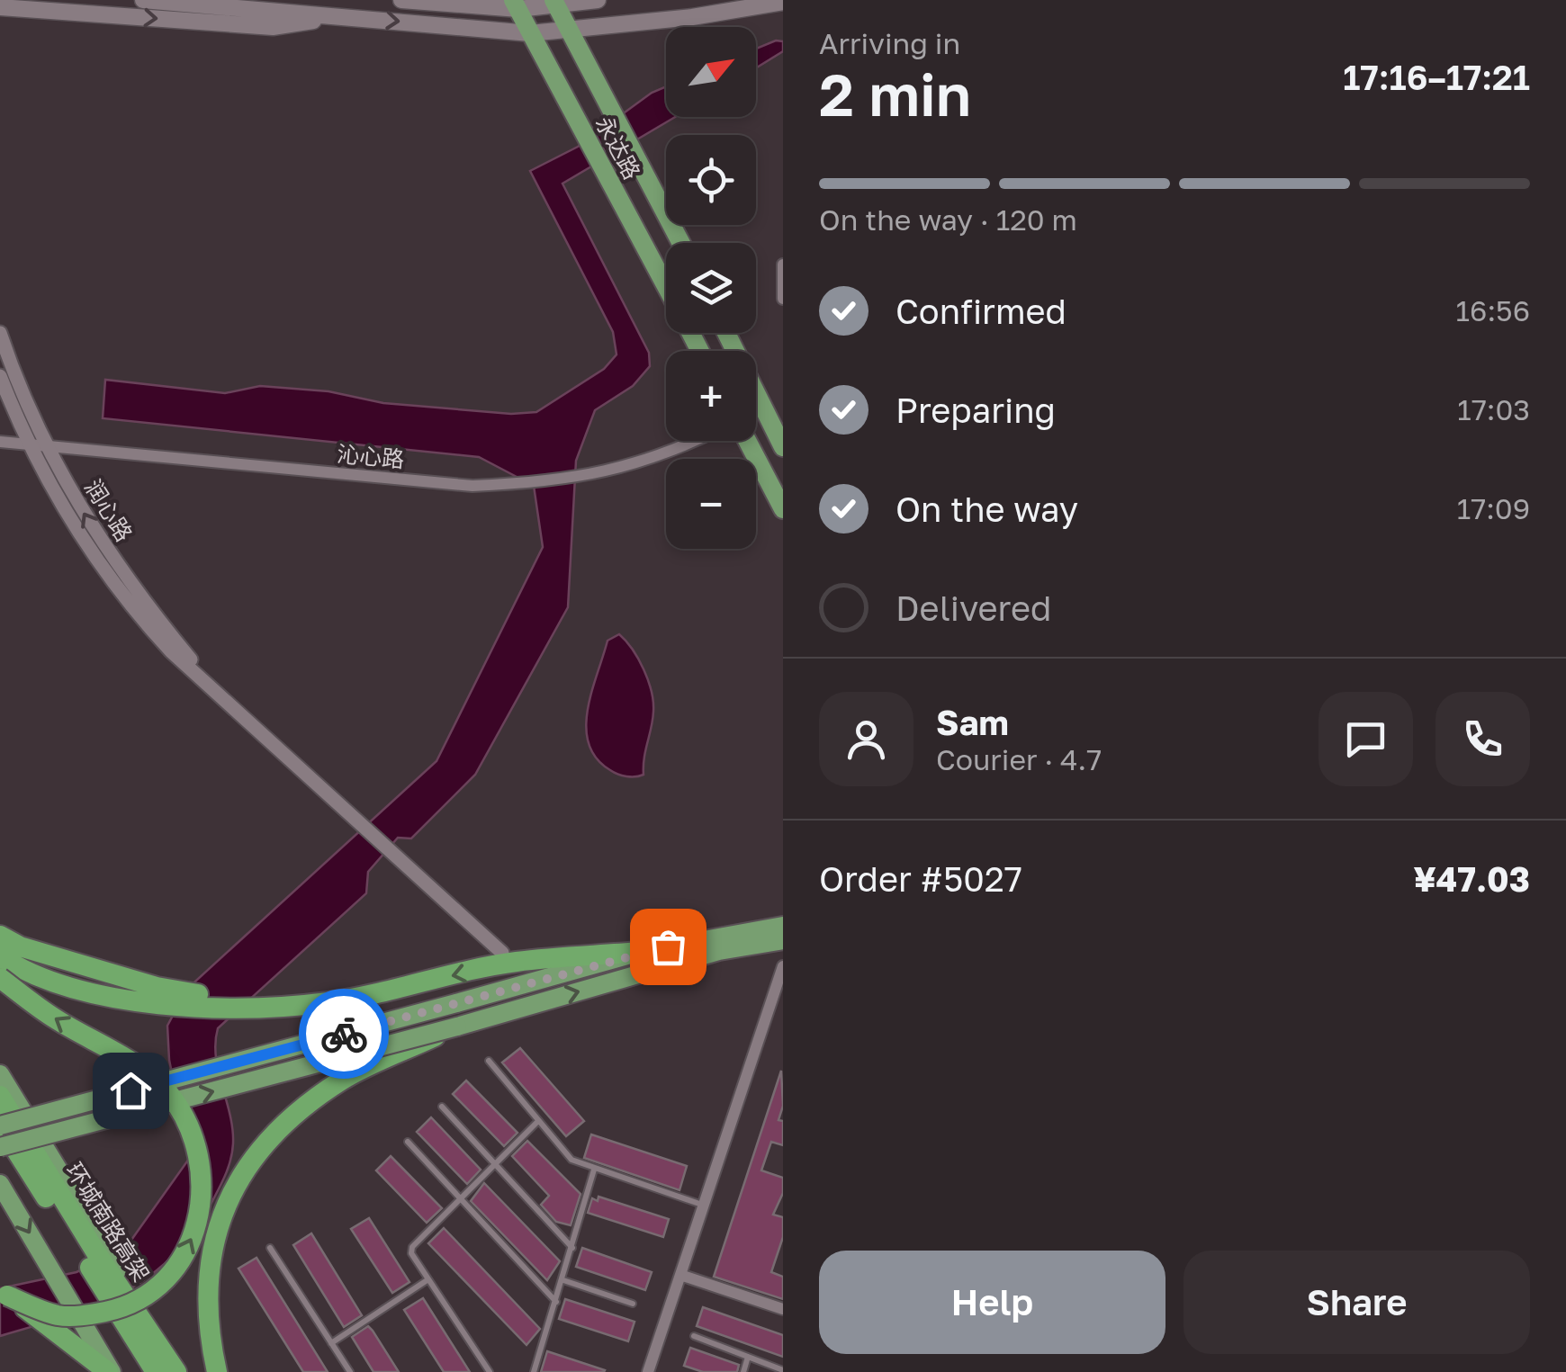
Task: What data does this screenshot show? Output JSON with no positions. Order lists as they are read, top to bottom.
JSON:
{
  "streets": {
    "highway": ["环城南路高架"],
    "main road": ["永达路"],
    "street": ["沁心路", "润心路"]
  },
  "crossings": [
    ["沁心路", "润心路"]
  ],
  "north": "top right",
  "page": {
    "heading": ["2 min", "Arriving in", "17:16–17:21"],
    "panel": [
      "Sam",
      "Courier · 4.7",
      "Order #5027",
      "¥47.03"
    ],
    "map_buttons": ["+", "−"],
    "bar": "On the way · 120 m",
    "list": [
      ["Confirmed", "16:56"],
      ["Preparing", "17:03"],
      ["On the way", "17:09"],
      "Delivered"
    ],
    "buttons": ["Help", "Share"]
  }
}
